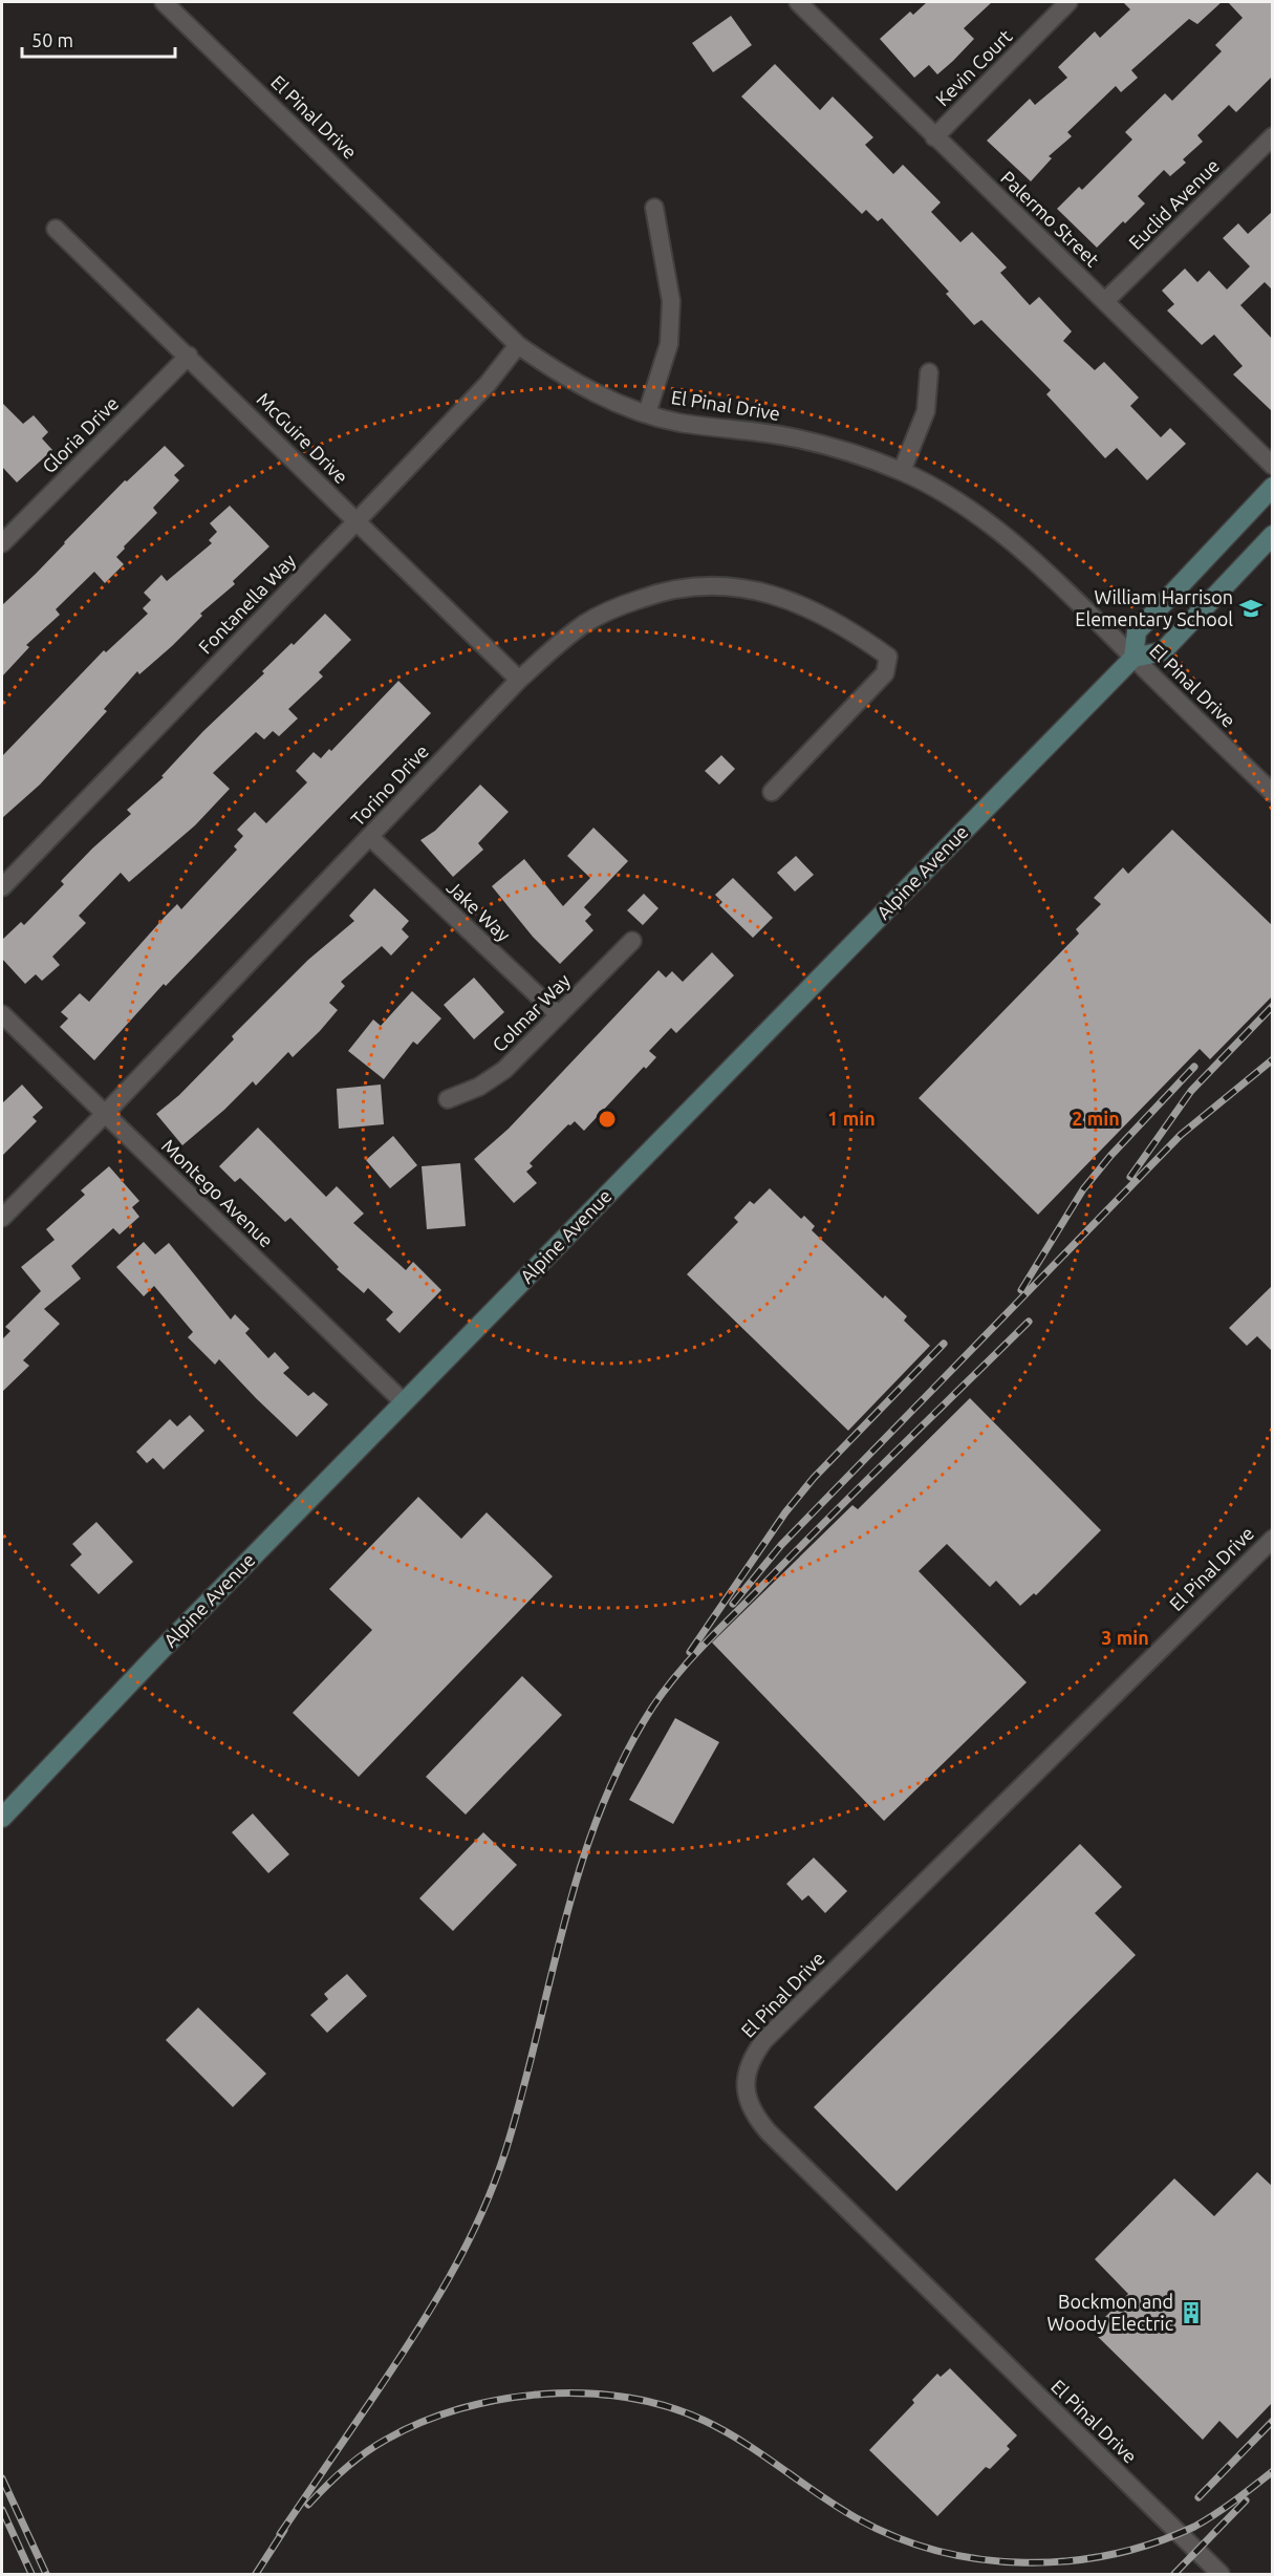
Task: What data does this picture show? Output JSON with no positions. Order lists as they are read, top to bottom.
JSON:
{
  "streets": {
    "street": [
      "Kevin Court",
      "El Pinal Drive",
      "Euclid Avenue",
      "Palermo Street",
      "Gloria Drive",
      "McGuire Drive",
      "Fontanella Way",
      "Torino Drive",
      "Alpine Avenue",
      "Jake Way",
      "Colmar Way",
      "Montego Avenue"
    ]
  },
  "crossings": [
    ["Kevin Court", "Palermo Street"],
    ["El Pinal Drive", "Fontanella Way"],
    ["El Pinal Drive", "Alpine Avenue"],
    ["Euclid Avenue", "Palermo Street"],
    ["Gloria Drive", "McGuire Drive"],
    ["McGuire Drive", "Fontanella Way"],
    ["McGuire Drive", "Torino Drive"],
    ["Torino Drive", "Jake Way"],
    ["Torino Drive", "Montego Avenue"],
    ["Alpine Avenue", "Montego Avenue"],
    ["Jake Way", "Colmar Way"]
  ],
  "places": {
    "school or university": ["William Harrison Elementary School"],
    "building": ["Bockmon and Woody Electric"]
  },
  "scale_bar": "50 m",
  "rings": ["1 min", "2 min", "3 min"]
}
